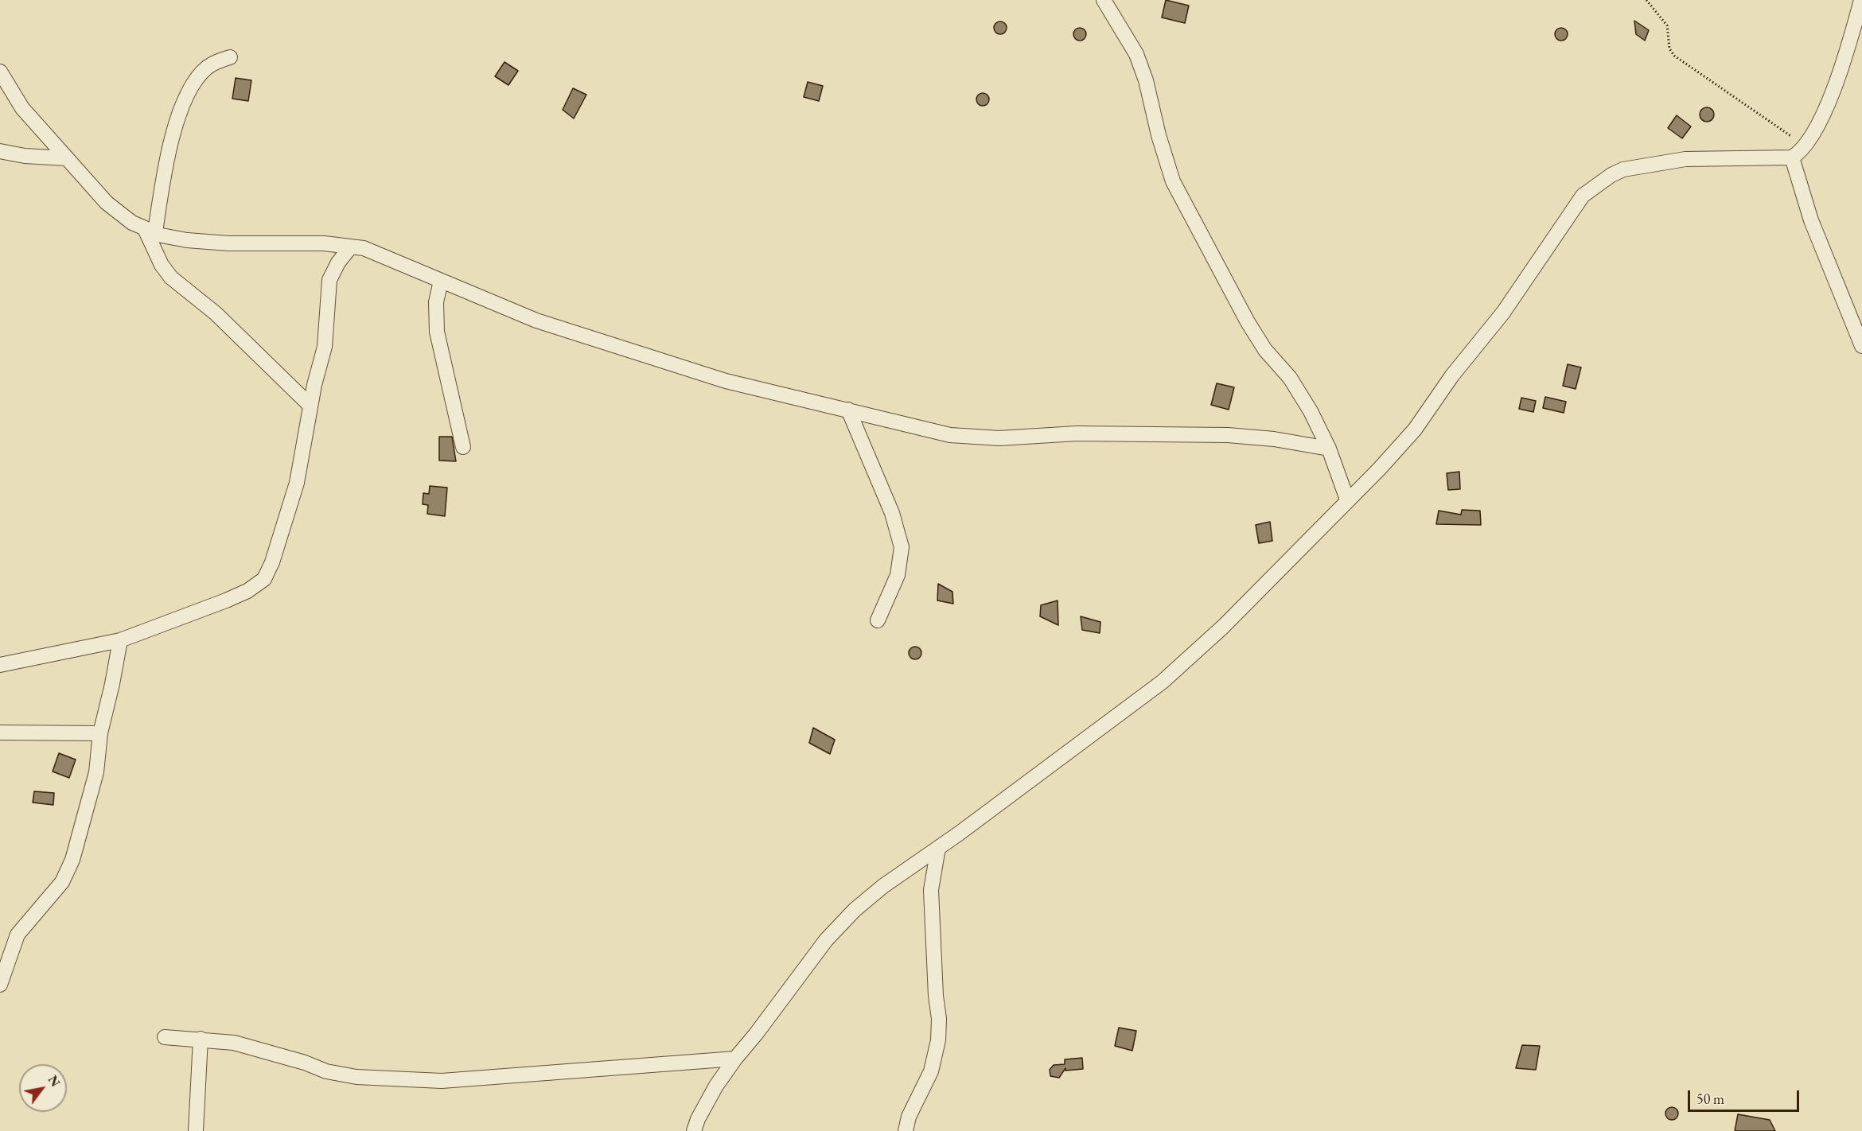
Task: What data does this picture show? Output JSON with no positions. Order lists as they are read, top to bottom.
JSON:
{
  "scale_bar": "50 m",
  "north": "top right"
}
